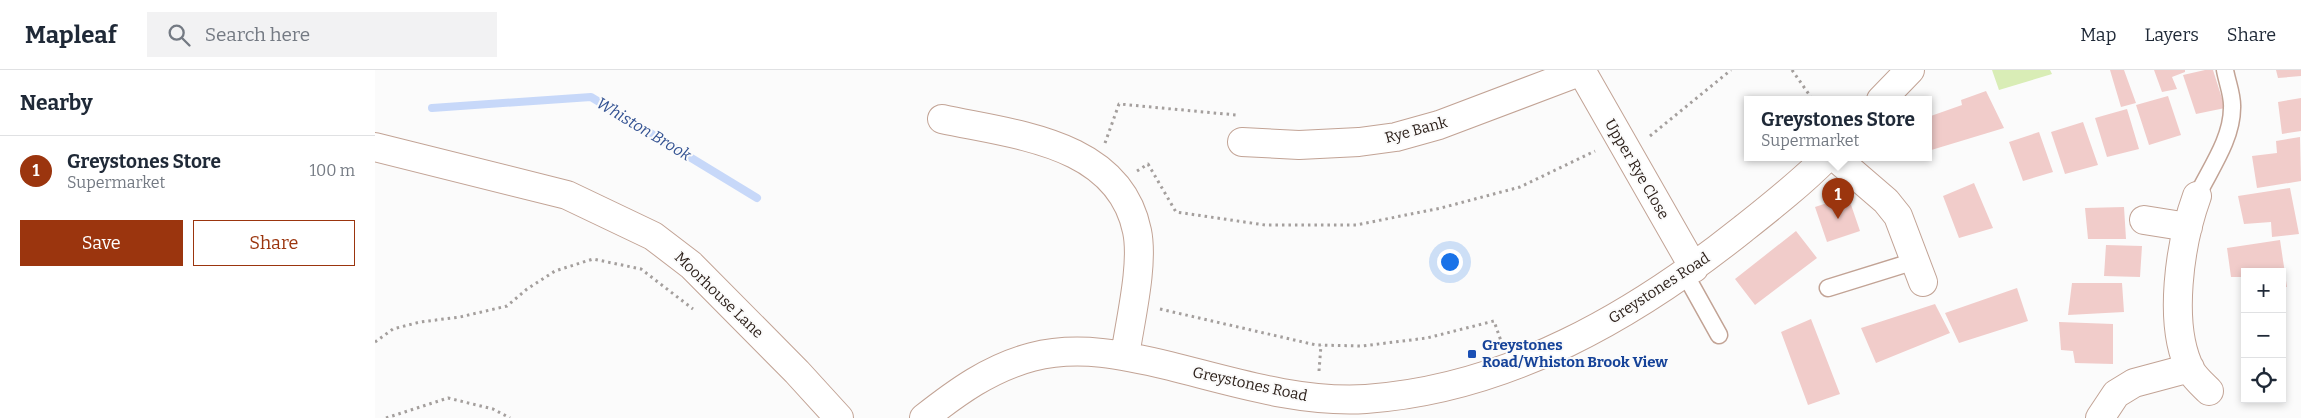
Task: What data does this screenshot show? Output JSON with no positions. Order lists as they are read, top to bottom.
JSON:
{
  "streets": {
    "street": [
      "Rye Bank",
      "Upper Rye Close",
      "Greystones Road",
      "Moorhouse Lane"
    ]
  },
  "crossings": [
    ["Rye Bank", "Upper Rye Close"],
    ["Upper Rye Close", "Greystones Road"]
  ],
  "water": ["Whiston Brook"],
  "places": {
    "transit": ["Greystones Road/Whiston Brook View"]
  },
  "page": {
    "header": "Mapleaf",
    "search": "Search here",
    "nav": ["Map", "Layers", "Share"],
    "heading": "Nearby",
    "popup": ["Greystones Store", "Supermarket"],
    "list": [
      {
        "mark": "1",
        "name": "Greystones Store",
        "note": "Supermarket",
        "value": "100 m"
      }
    ],
    "pins": "1",
    "buttons": ["Save", "Share"],
    "map_buttons": ["+", "−"]
  }
}
